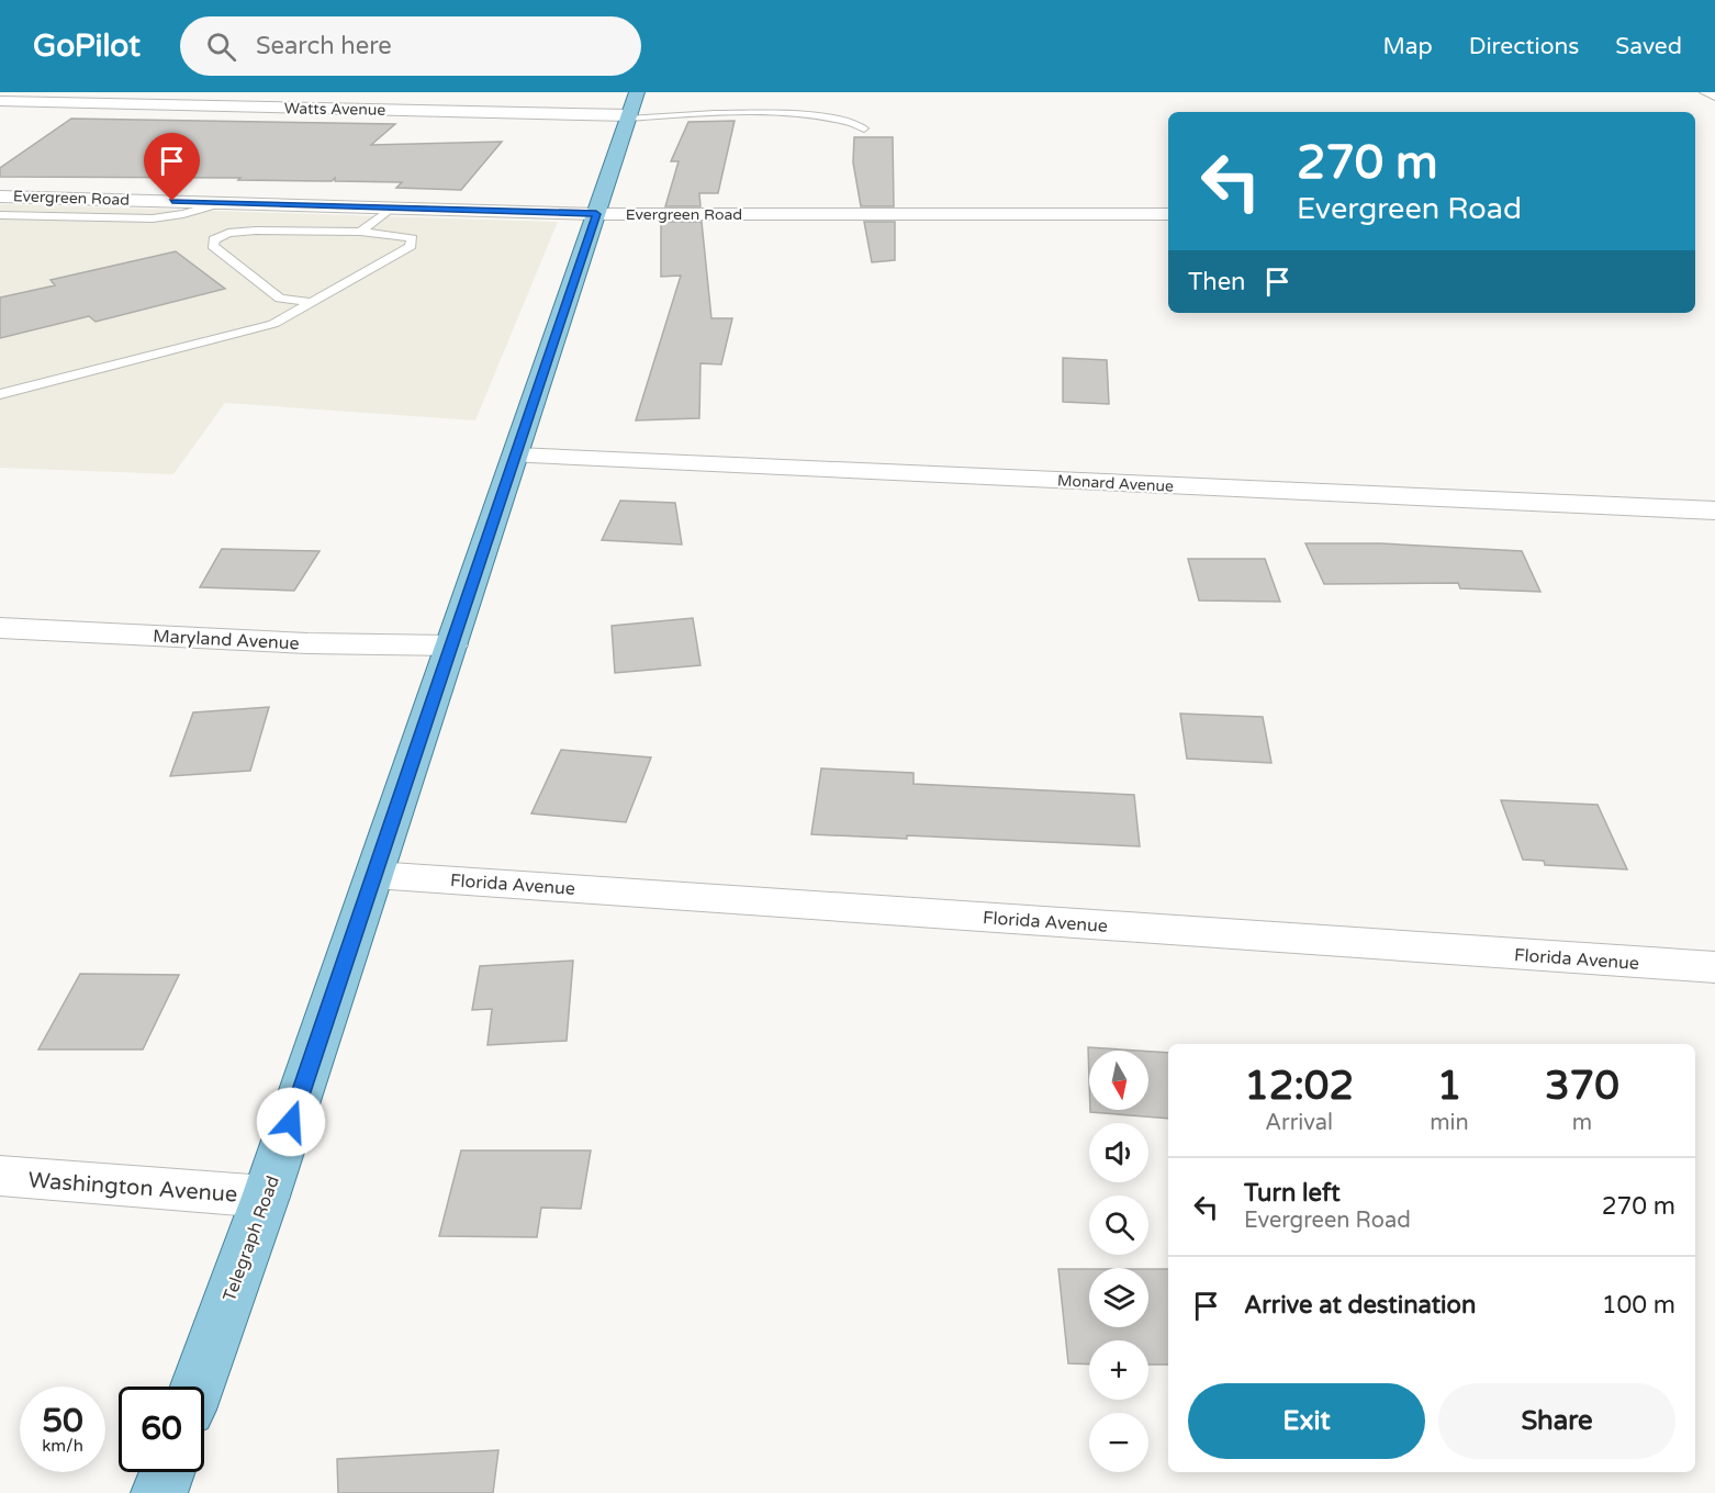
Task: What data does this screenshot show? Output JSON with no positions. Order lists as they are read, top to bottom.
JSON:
{
  "streets": {
    "main road": ["Telegraph Road"],
    "street": [
      "Watts Avenue",
      "Evergreen Road",
      "Monard Avenue",
      "Maryland Avenue",
      "Florida Avenue",
      "Washington Avenue"
    ]
  },
  "crossings": [
    ["Watts Avenue", "Telegraph Road"],
    ["Evergreen Road", "Telegraph Road"],
    ["Monard Avenue", "Telegraph Road"],
    ["Maryland Avenue", "Telegraph Road"],
    ["Florida Avenue", "Telegraph Road"],
    ["Washington Avenue", "Telegraph Road"]
  ],
  "north": "bottom",
  "page": {
    "header": "GoPilot",
    "search": "Search here",
    "nav": ["Map", "Directions", "Saved"],
    "turn": ["270 m", "Evergreen Road"],
    "then": "Then",
    "eta": [
      "12:02",
      "Arrival",
      "1",
      "min",
      "370",
      "m"
    ],
    "map_buttons": ["+", "−"],
    "list": [
      {
        "name": "Turn left",
        "note": "Evergreen Road",
        "value": "270 m"
      },
      {
        "name": "Arrive at destination",
        "value": "100 m"
      }
    ],
    "buttons": ["Exit", "Share"],
    "speed": "50 km/h",
    "limit": "60"
  }
}
